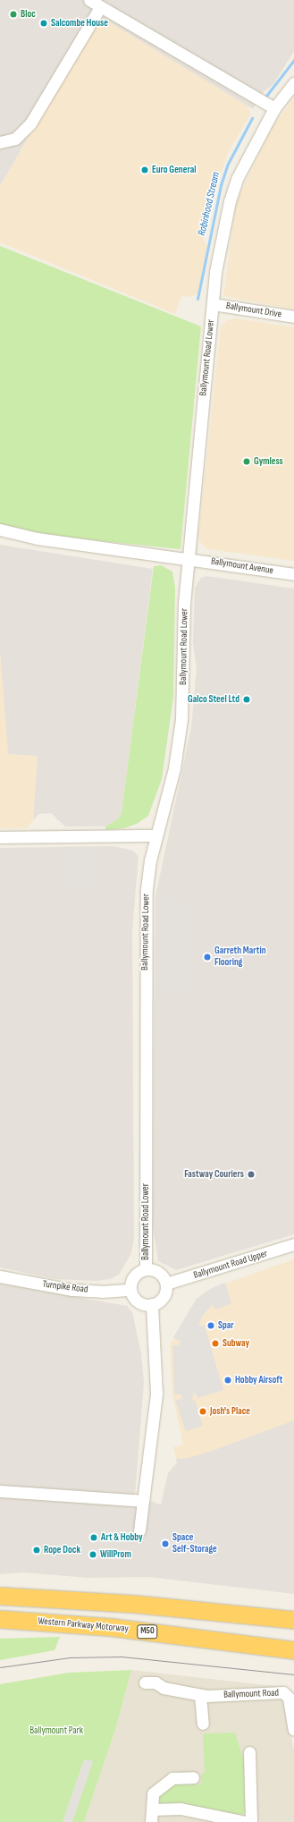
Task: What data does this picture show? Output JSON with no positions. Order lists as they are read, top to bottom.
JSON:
{
  "streets": {
    "highway": ["Western Parkway Motorway", "M50"],
    "street": [
      "Ballymount Drive",
      "Ballymount Road Lower",
      "Ballymount Avenue",
      "Ballymount Road Upper",
      "Turnpike Road",
      "Ballymount Road"
    ]
  },
  "crossings": [
    ["Ballymount Drive", "Ballymount Road Lower"],
    ["Ballymount Road Lower", "Ballymount Avenue"],
    ["Ballymount Road Lower", "Ballymount Road Upper"],
    ["Ballymount Road Lower", "Turnpike Road"],
    ["Ballymount Road Upper", "Turnpike Road"]
  ],
  "water": ["Robinhood Stream"],
  "parks": ["Ballymount Park"],
  "places": [
    "Bloc",
    "Salcombe House",
    "Euro General",
    "Gymless",
    "Galco Steel Ltd",
    "Garreth Martin Flooring",
    "Fastway Couriers",
    "Spar",
    "Subway",
    "Hobby Airsoft",
    "Josh's Place",
    "Art & Hobby",
    "Space Self-Storage",
    "Rope Dock",
    "WillProm"
  ]
}
